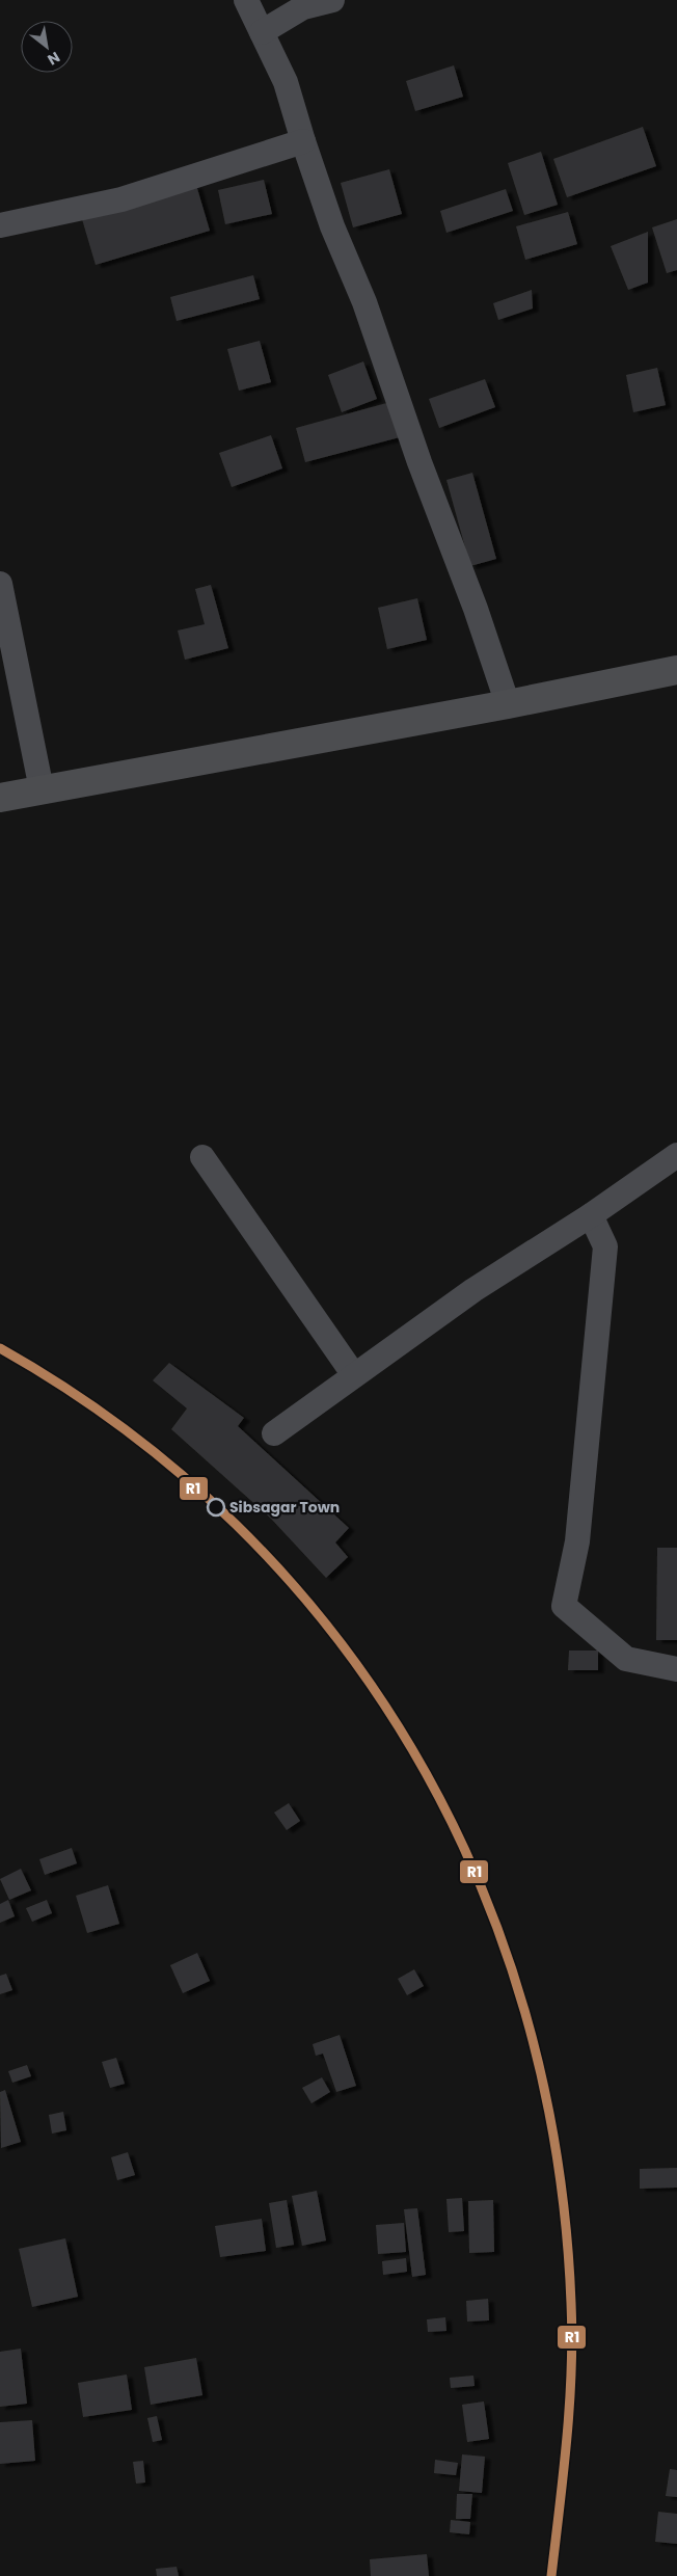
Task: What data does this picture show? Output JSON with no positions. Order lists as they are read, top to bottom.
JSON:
{
  "places": ["Sibsagar Town"],
  "lines": ["transit line R1"],
  "north": "bottom right"
}
